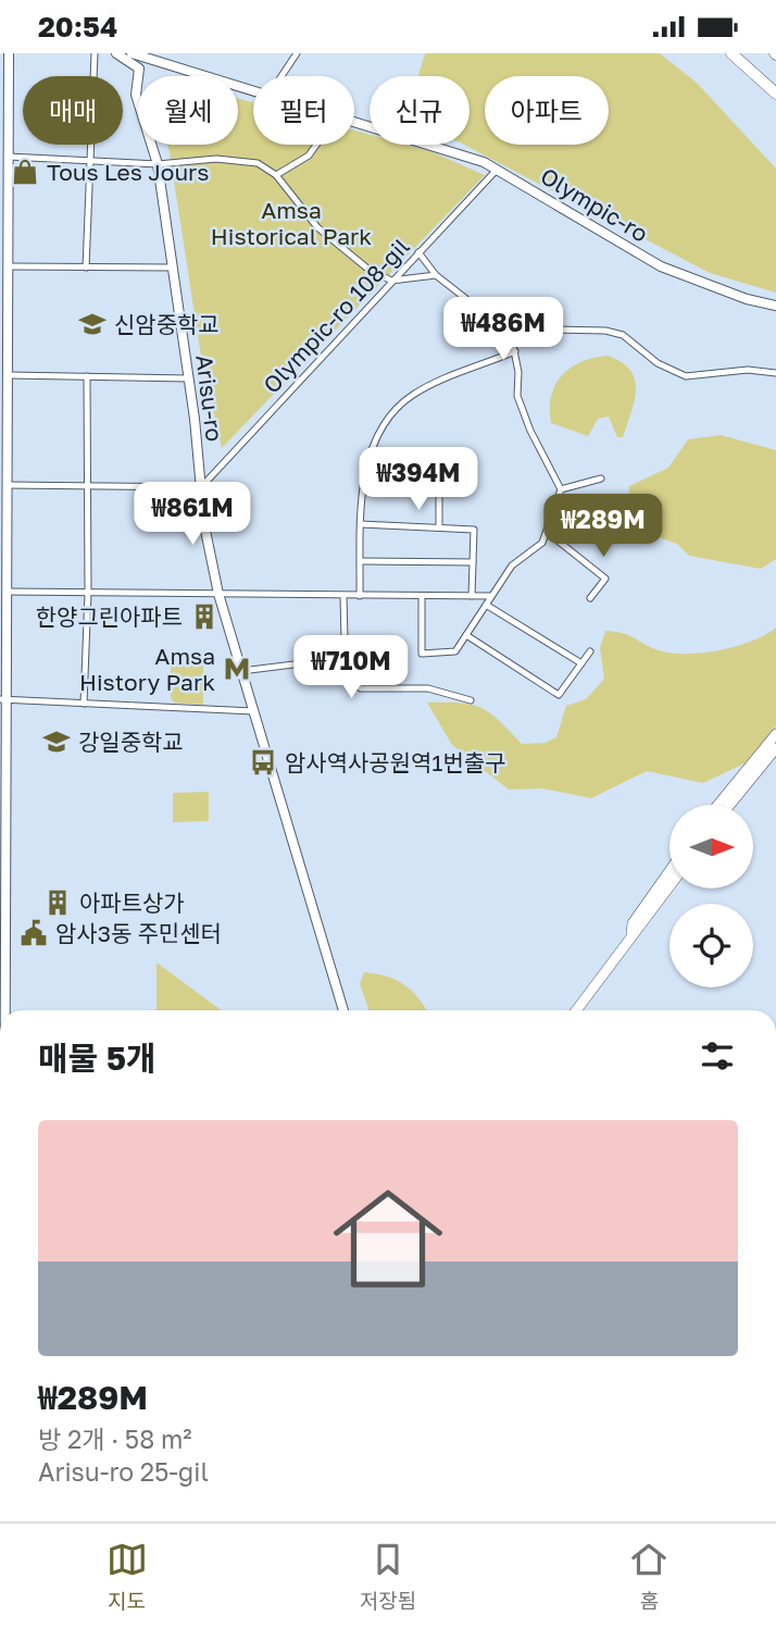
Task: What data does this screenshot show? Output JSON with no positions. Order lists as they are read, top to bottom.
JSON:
{
  "streets": {
    "main road": ["Olympic-ro", "Arisu-ro"],
    "street": ["Olympic-ro 108-gil"]
  },
  "crossings": [
    ["Olympic-ro", "Olympic-ro 108-gil"],
    ["Olympic-ro 108-gil", "Arisu-ro"]
  ],
  "parks": ["Amsa Historical Park"],
  "places": {
    "shop": ["Tous Les Jours"],
    "school or university": ["신암중학교", "강일중학교"],
    "building": ["한양그린아파트", "아파트상가"],
    "metro station": ["Amsa History Park"],
    "bus stop": ["암사역사공원역1번출구"],
    "public building": ["암사3동 주민센터"]
  },
  "north": "right",
  "page": {
    "status": "20:54",
    "chip": [
      "매매",
      "월세",
      "필터",
      "신규",
      "아파트"
    ],
    "price": [
      "₩486M",
      "₩394M",
      "₩861M",
      "₩289M",
      "₩710M"
    ],
    "heading": "매물 5개",
    "list": [
      {
        "name": "₩289M",
        "note": "방 2개 · 58 m² · Arisu-ro 25-gil"
      }
    ],
    "tabs": ["지도", "저장됨", "홈"]
  }
}
